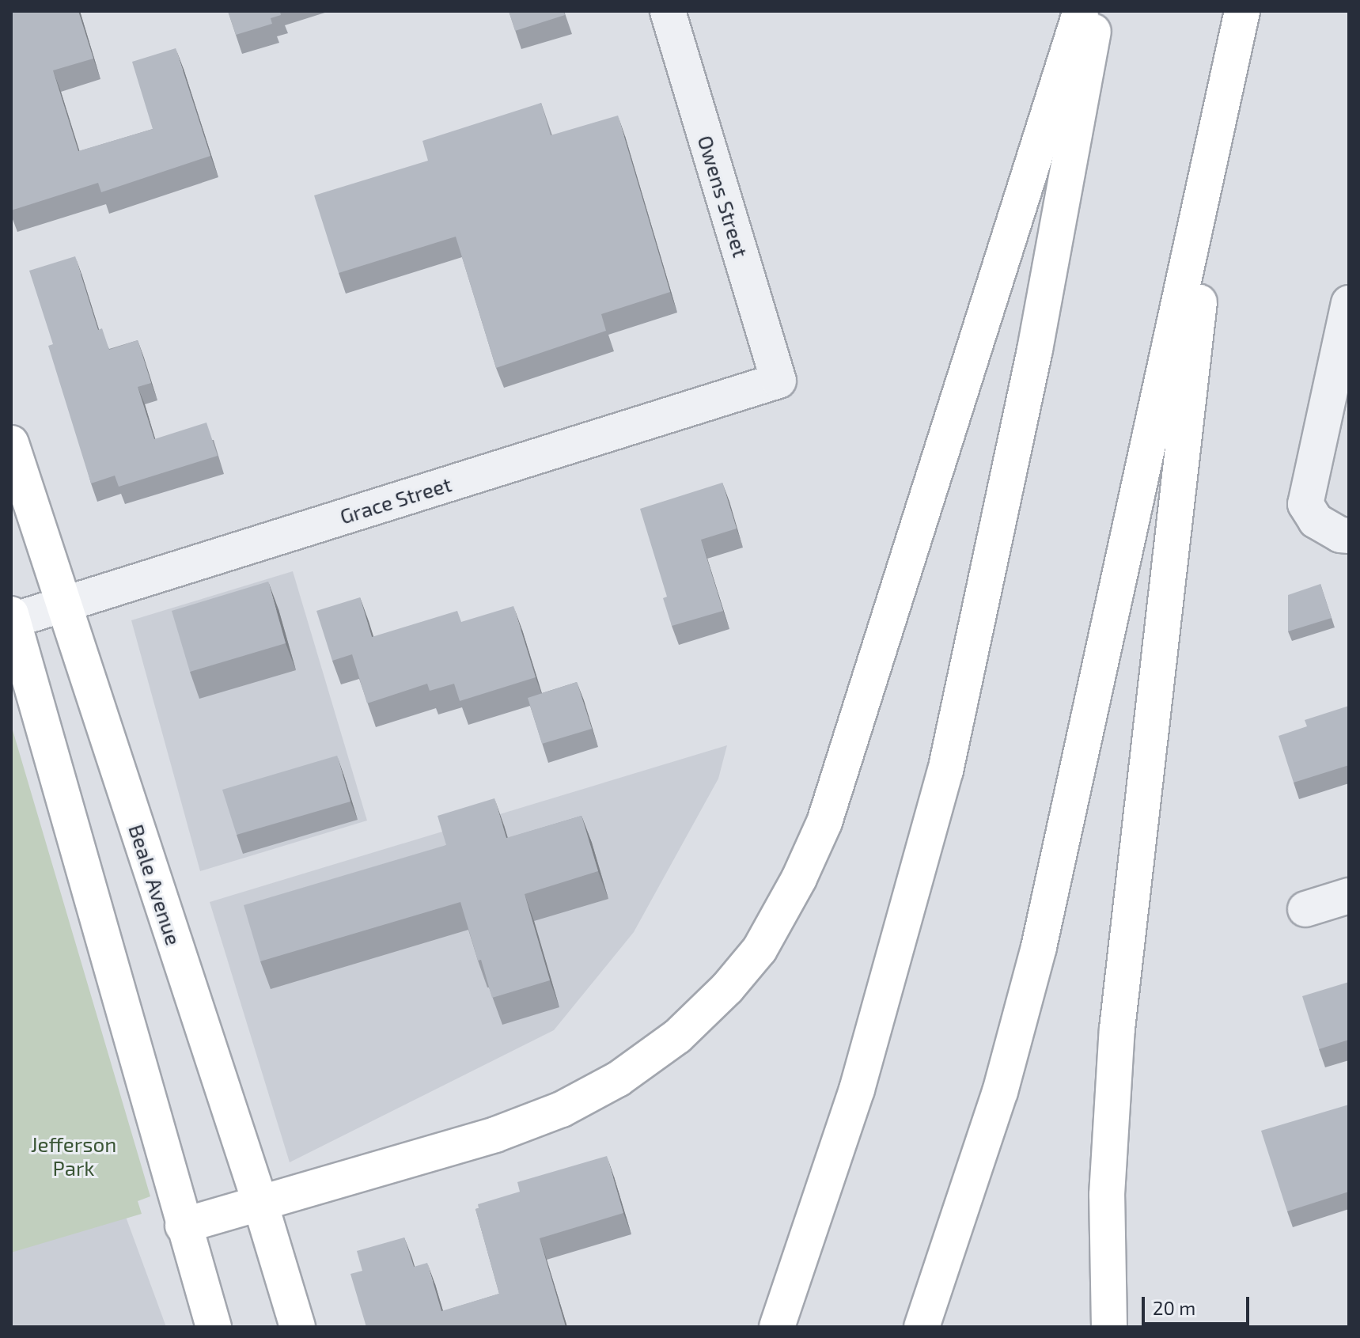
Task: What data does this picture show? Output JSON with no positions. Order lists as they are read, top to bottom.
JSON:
{
  "streets": {
    "main road": ["Beale Avenue"],
    "street": ["Owens Street", "Grace Street"]
  },
  "crossings": [
    ["Owens Street", "Grace Street"],
    ["Grace Street", "Beale Avenue"]
  ],
  "parks": ["Jefferson Park"],
  "scale_bar": "20 m"
}
